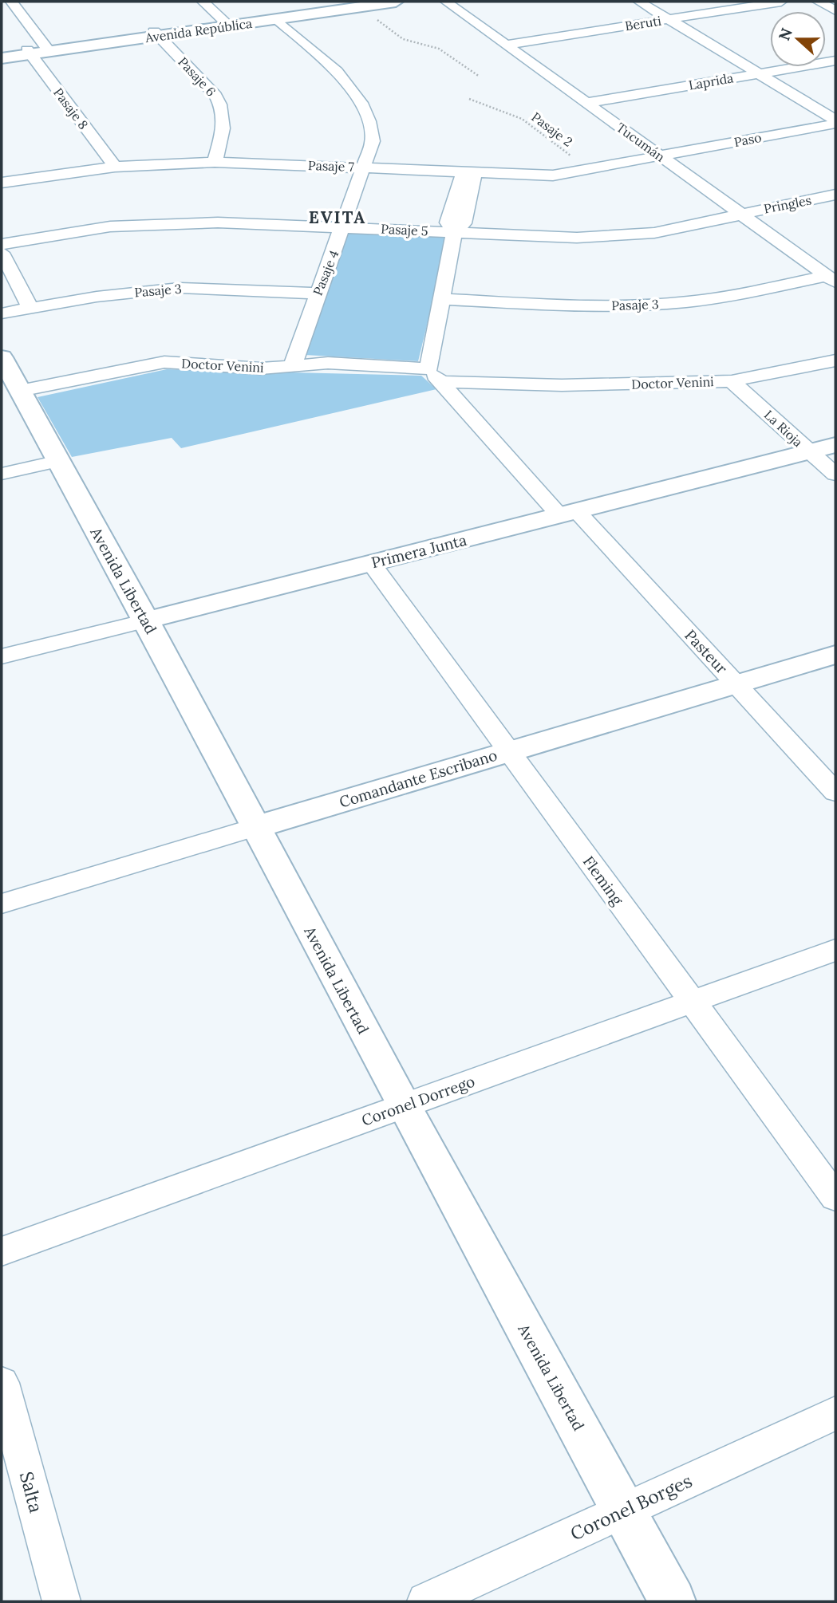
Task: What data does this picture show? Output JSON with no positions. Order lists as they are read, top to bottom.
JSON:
{
  "streets": {
    "main road": [
      "Avenida República",
      "Primera Junta",
      "Avenida Libertad",
      "Comandante Escribano"
    ],
    "street": [
      "Beruti",
      "Pasaje 6",
      "Laprida",
      "Pasaje 8",
      "Paso",
      "Tucumán",
      "Pasaje 7",
      "Pringles",
      "Pasaje 5",
      "Pasaje 4",
      "Pasaje 3",
      "Doctor Venini",
      "La Rioja",
      "Pasteur",
      "Fleming",
      "Coronel Dorrego",
      "Salta",
      "Coronel Borges"
    ],
    "path": ["Pasaje 2"]
  },
  "crossings": [
    ["Beruti", "Tucumán"],
    ["Avenida República", "Pasaje 6"],
    ["Avenida República", "Pasaje 8"],
    ["Avenida República", "Pasaje 4"],
    ["Pasaje 6", "Pasaje 7"],
    ["Laprida", "Tucumán"],
    ["Pasaje 8", "Pasaje 7"],
    ["Pasaje 2", "Pasaje 7"],
    ["Paso", "Tucumán"],
    ["Paso", "Pasaje 7"],
    ["Tucumán", "Pasaje 7"],
    ["Tucumán", "Pringles"],
    ["Tucumán", "Pasaje 5"],
    ["Tucumán", "Pasaje 3"],
    ["Pasaje 7", "Pasaje 4"],
    ["Pringles", "Pasaje 5"],
    ["Pasaje 5", "Pasaje 4"],
    ["Pasaje 4", "Pasaje 3"],
    ["Pasaje 4", "Doctor Venini"],
    ["Doctor Venini", "La Rioja"],
    ["Doctor Venini", "Avenida Libertad"],
    ["Doctor Venini", "Pasteur"],
    ["La Rioja", "Primera Junta"],
    ["Primera Junta", "Avenida Libertad"],
    ["Primera Junta", "Pasteur"],
    ["Primera Junta", "Fleming"],
    ["Avenida Libertad", "Comandante Escribano"],
    ["Avenida Libertad", "Coronel Dorrego"],
    ["Avenida Libertad", "Coronel Borges"],
    ["Pasteur", "Comandante Escribano"],
    ["Comandante Escribano", "Fleming"],
    ["Fleming", "Coronel Dorrego"]
  ],
  "districts": ["EVITA"],
  "north": "left"
}
